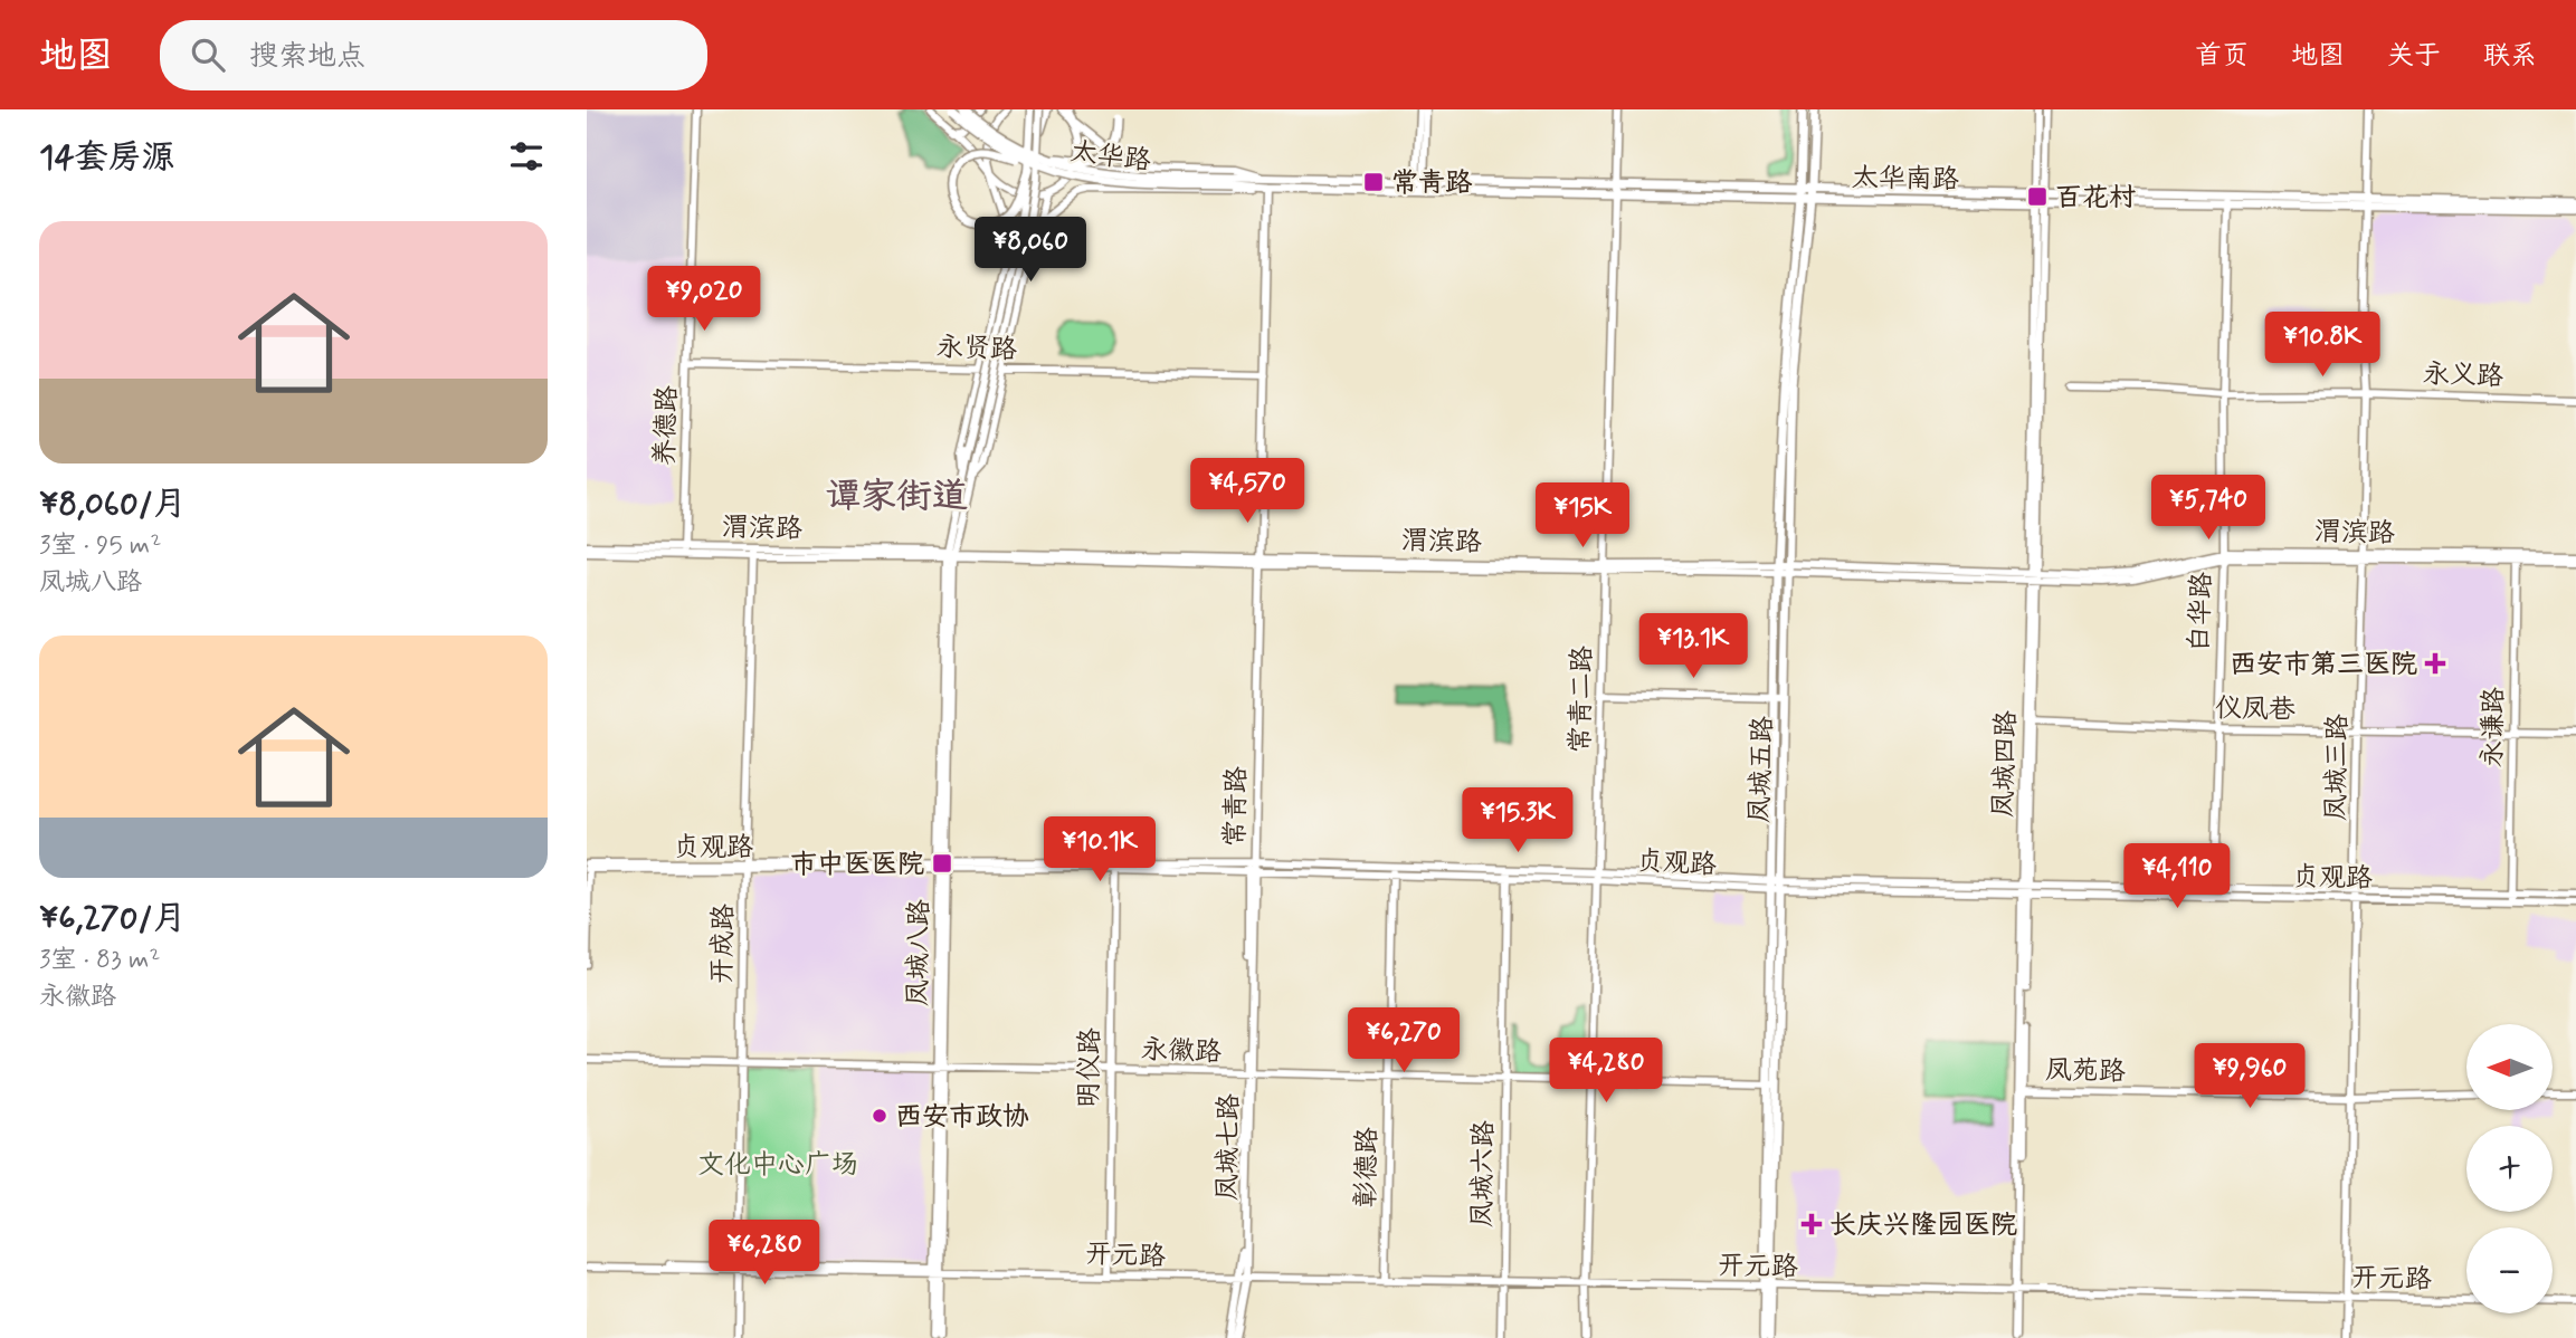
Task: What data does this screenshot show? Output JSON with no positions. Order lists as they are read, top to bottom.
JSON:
{
  "streets": {
    "main road": ["太华路", "太华南路", "凤城五路"],
    "street": [
      "永贤路",
      "永义路",
      "养德路",
      "渭滨路",
      "白华路",
      "常青二路",
      "仪凤巷",
      "永谦路",
      "凤城四路",
      "凤城三路",
      "常青路",
      "贞观路",
      "开成路",
      "凤城八路",
      "永徽路",
      "明仪路",
      "凤苑路",
      "凤城七路",
      "彰德路",
      "凤城六路",
      "开元路"
    ]
  },
  "crossings": [
    ["太华路", "太华南路"],
    ["太华南路", "白华路"],
    ["太华南路", "常青二路"],
    ["太华南路", "凤城四路"],
    ["太华南路", "凤城三路"],
    ["太华南路", "凤城五路"],
    ["太华南路", "常青路"],
    ["永贤路", "养德路"],
    ["永贤路", "常青路"],
    ["永贤路", "凤城八路"],
    ["永义路", "白华路"],
    ["永义路", "凤城三路"],
    ["养德路", "渭滨路"],
    ["渭滨路", "白华路"],
    ["渭滨路", "常青二路"],
    ["渭滨路", "永谦路"],
    ["渭滨路", "凤城四路"],
    ["渭滨路", "凤城三路"],
    ["渭滨路", "凤城五路"],
    ["渭滨路", "常青路"],
    ["渭滨路", "开成路"],
    ["渭滨路", "凤城八路"],
    ["白华路", "仪凤巷"],
    ["白华路", "贞观路"],
    ["常青二路", "贞观路"],
    ["常青二路", "永徽路"],
    ["常青二路", "开元路"],
    ["仪凤巷", "永谦路"],
    ["仪凤巷", "凤城四路"],
    ["仪凤巷", "凤城三路"],
    ["永谦路", "贞观路"],
    ["凤城四路", "贞观路"],
    ["凤城四路", "凤苑路"],
    ["凤城四路", "开元路"],
    ["凤城三路", "贞观路"],
    ["凤城三路", "凤苑路"],
    ["凤城三路", "开元路"],
    ["凤城五路", "贞观路"],
    ["凤城五路", "永徽路"],
    ["凤城五路", "开元路"],
    ["常青路", "贞观路"],
    ["常青路", "凤城七路"],
    ["贞观路", "开成路"],
    ["贞观路", "凤城八路"],
    ["贞观路", "明仪路"],
    ["贞观路", "凤城七路"],
    ["贞观路", "彰德路"],
    ["贞观路", "凤城六路"],
    ["开成路", "永徽路"],
    ["开成路", "开元路"],
    ["凤城八路", "永徽路"],
    ["凤城八路", "开元路"],
    ["永徽路", "明仪路"],
    ["永徽路", "凤城七路"],
    ["永徽路", "彰德路"],
    ["永徽路", "凤城六路"],
    ["明仪路", "开元路"],
    ["凤城七路", "开元路"],
    ["彰德路", "开元路"],
    ["凤城六路", "开元路"]
  ],
  "districts": ["谭家街道"],
  "parks": ["文化中心广场"],
  "places": {
    "transit": ["常青路", "百花村", "市中医医院"],
    "health": ["西安市第三医院", "长庆兴隆园医院"],
    "other": ["西安市政协"]
  },
  "north": "left",
  "page": {
    "header": "地图",
    "search": "搜索地点",
    "nav": [
      "首页",
      "地图",
      "关于",
      "联系"
    ],
    "heading": "14套房源",
    "list": [
      {
        "name": "¥8,060/月",
        "note": "3室 · 95 m² · 凤城八路"
      },
      {
        "name": "¥6,270/月",
        "note": "3室 · 83 m² · 永徽路"
      }
    ],
    "price": [
      "¥8,060",
      "¥9,020",
      "¥10.8K",
      "¥4,570",
      "¥5,740",
      "¥15K",
      "¥13.1K",
      "¥15.3K",
      "¥10.1K",
      "¥4,110",
      "¥6,270",
      "¥4,280",
      "¥9,960",
      "¥6,280"
    ],
    "map_buttons": ["+", "−"]
  }
}
